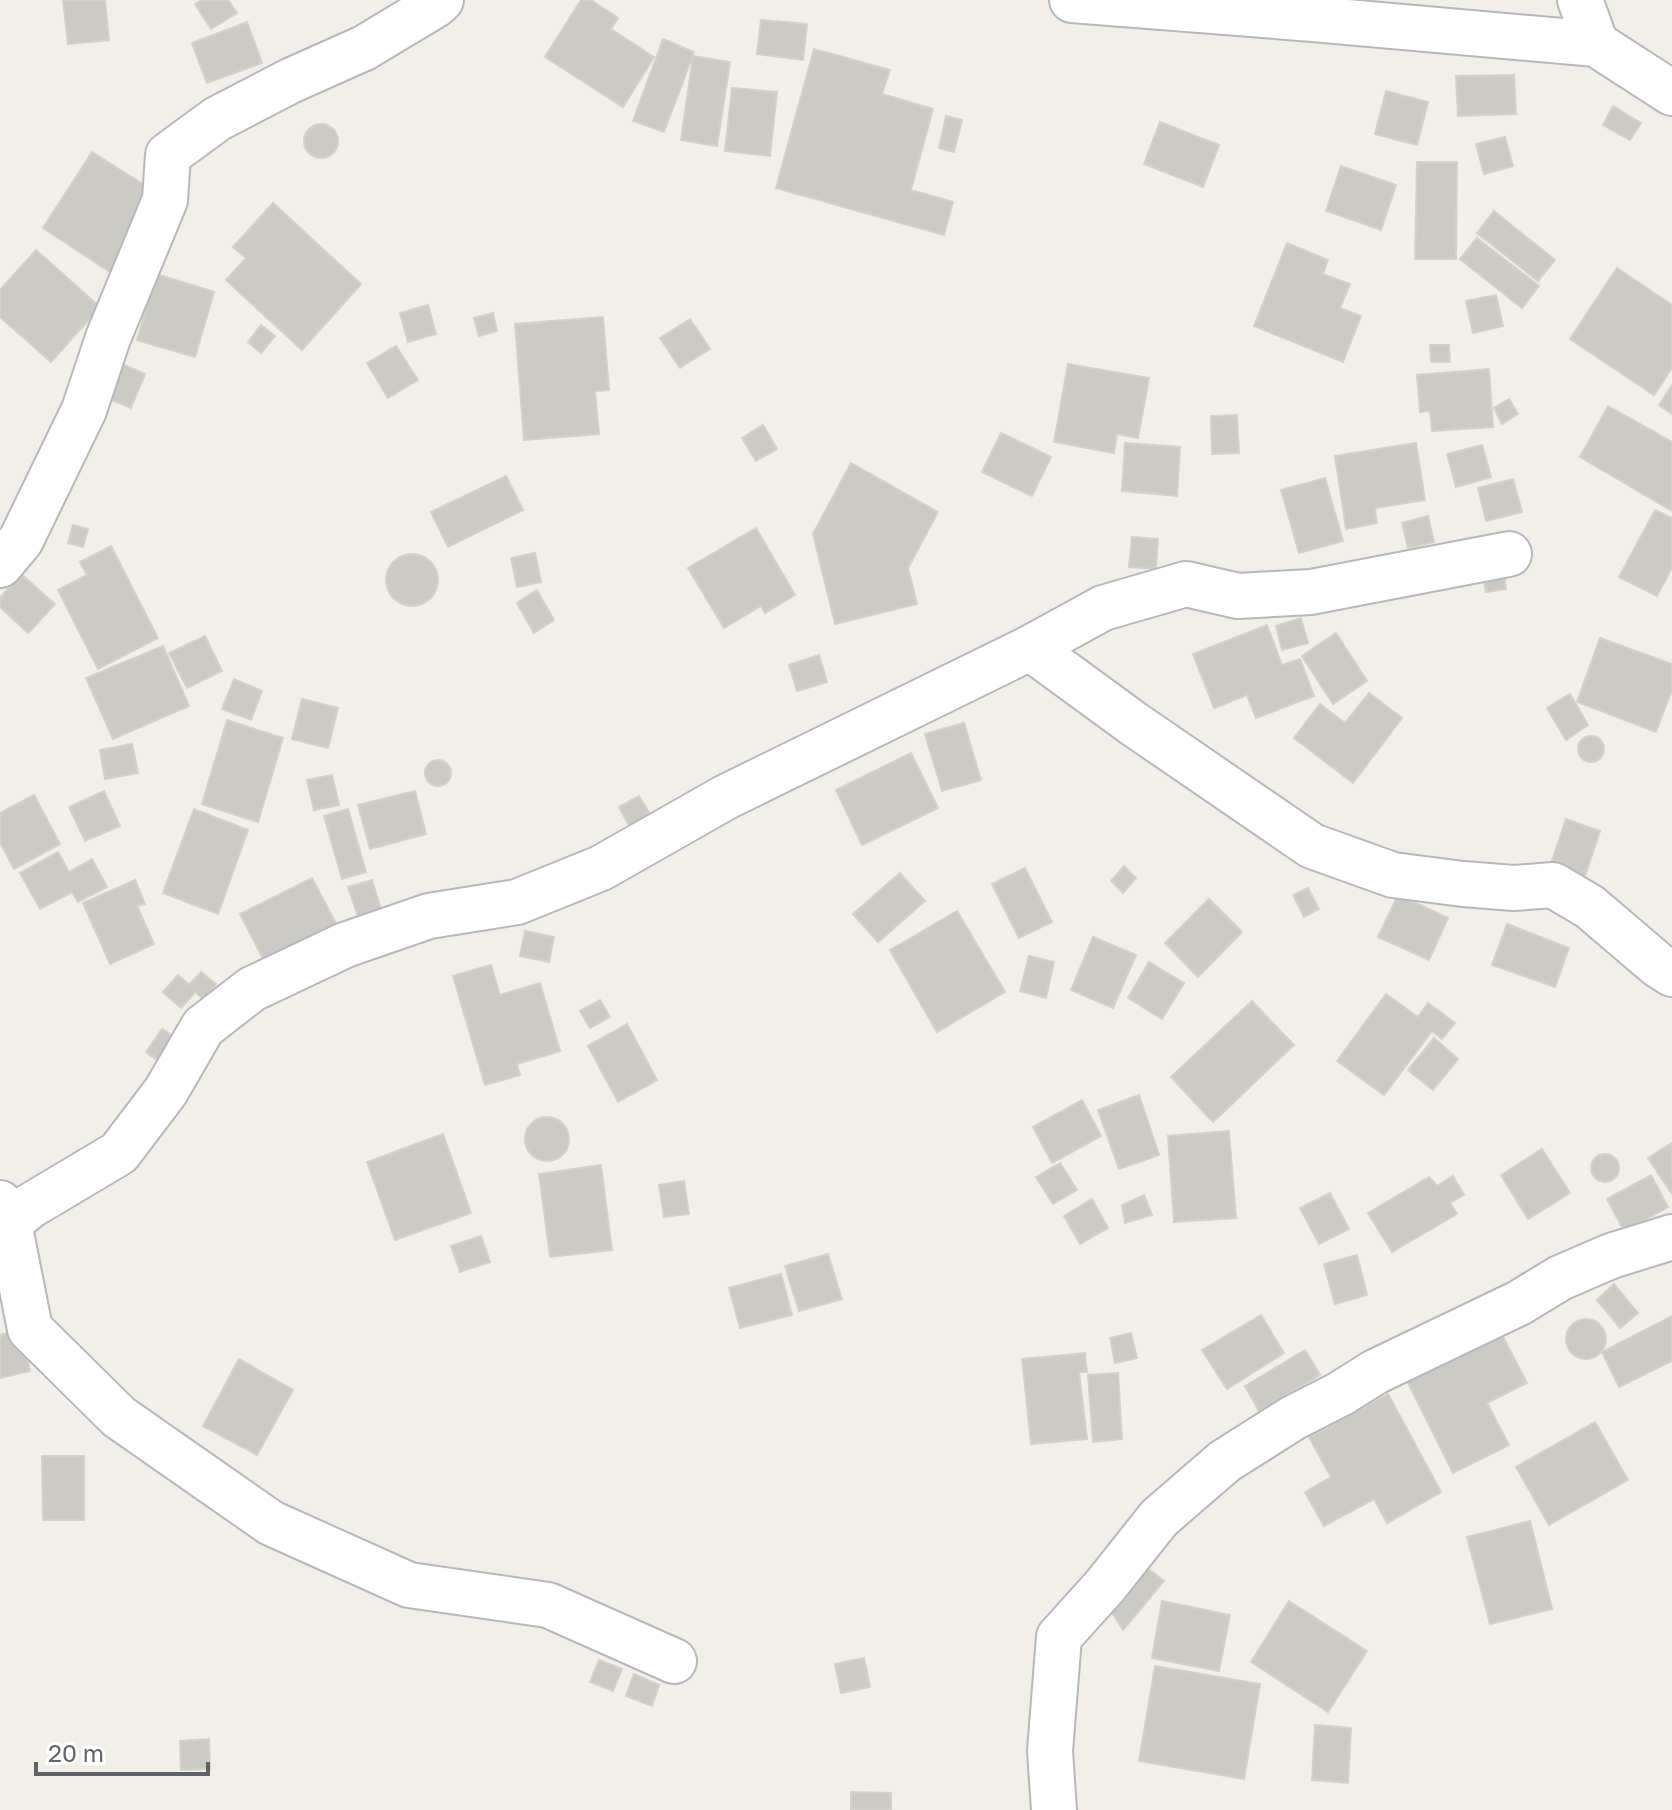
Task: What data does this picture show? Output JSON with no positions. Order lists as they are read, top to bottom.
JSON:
{
  "scale_bar": "20 m"
}
